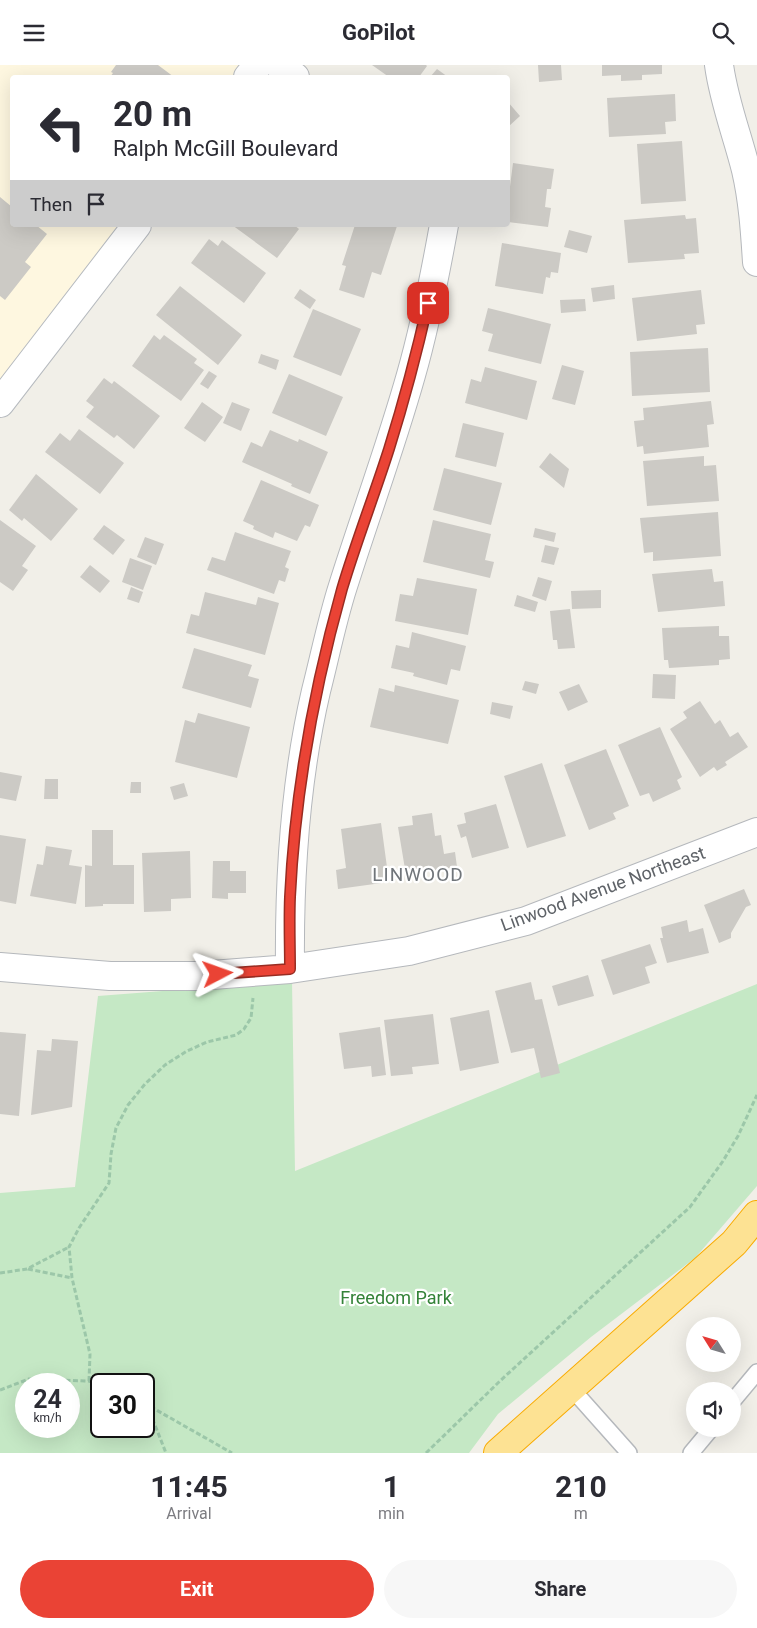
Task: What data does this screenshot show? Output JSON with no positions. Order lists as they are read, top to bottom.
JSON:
{
  "streets": {
    "street": ["Linwood Avenue Northeast"]
  },
  "districts": ["LINWOOD"],
  "parks": ["Freedom Park"],
  "north": "top left",
  "page": {
    "header": "GoPilot",
    "turn": ["20 m", "Ralph McGill Boulevard"],
    "then": "Then",
    "speed": "24 km/h",
    "limit": "30",
    "eta": [
      "11:45",
      "Arrival",
      "1",
      "min",
      "210",
      "m"
    ],
    "buttons": ["Exit", "Share"]
  }
}
